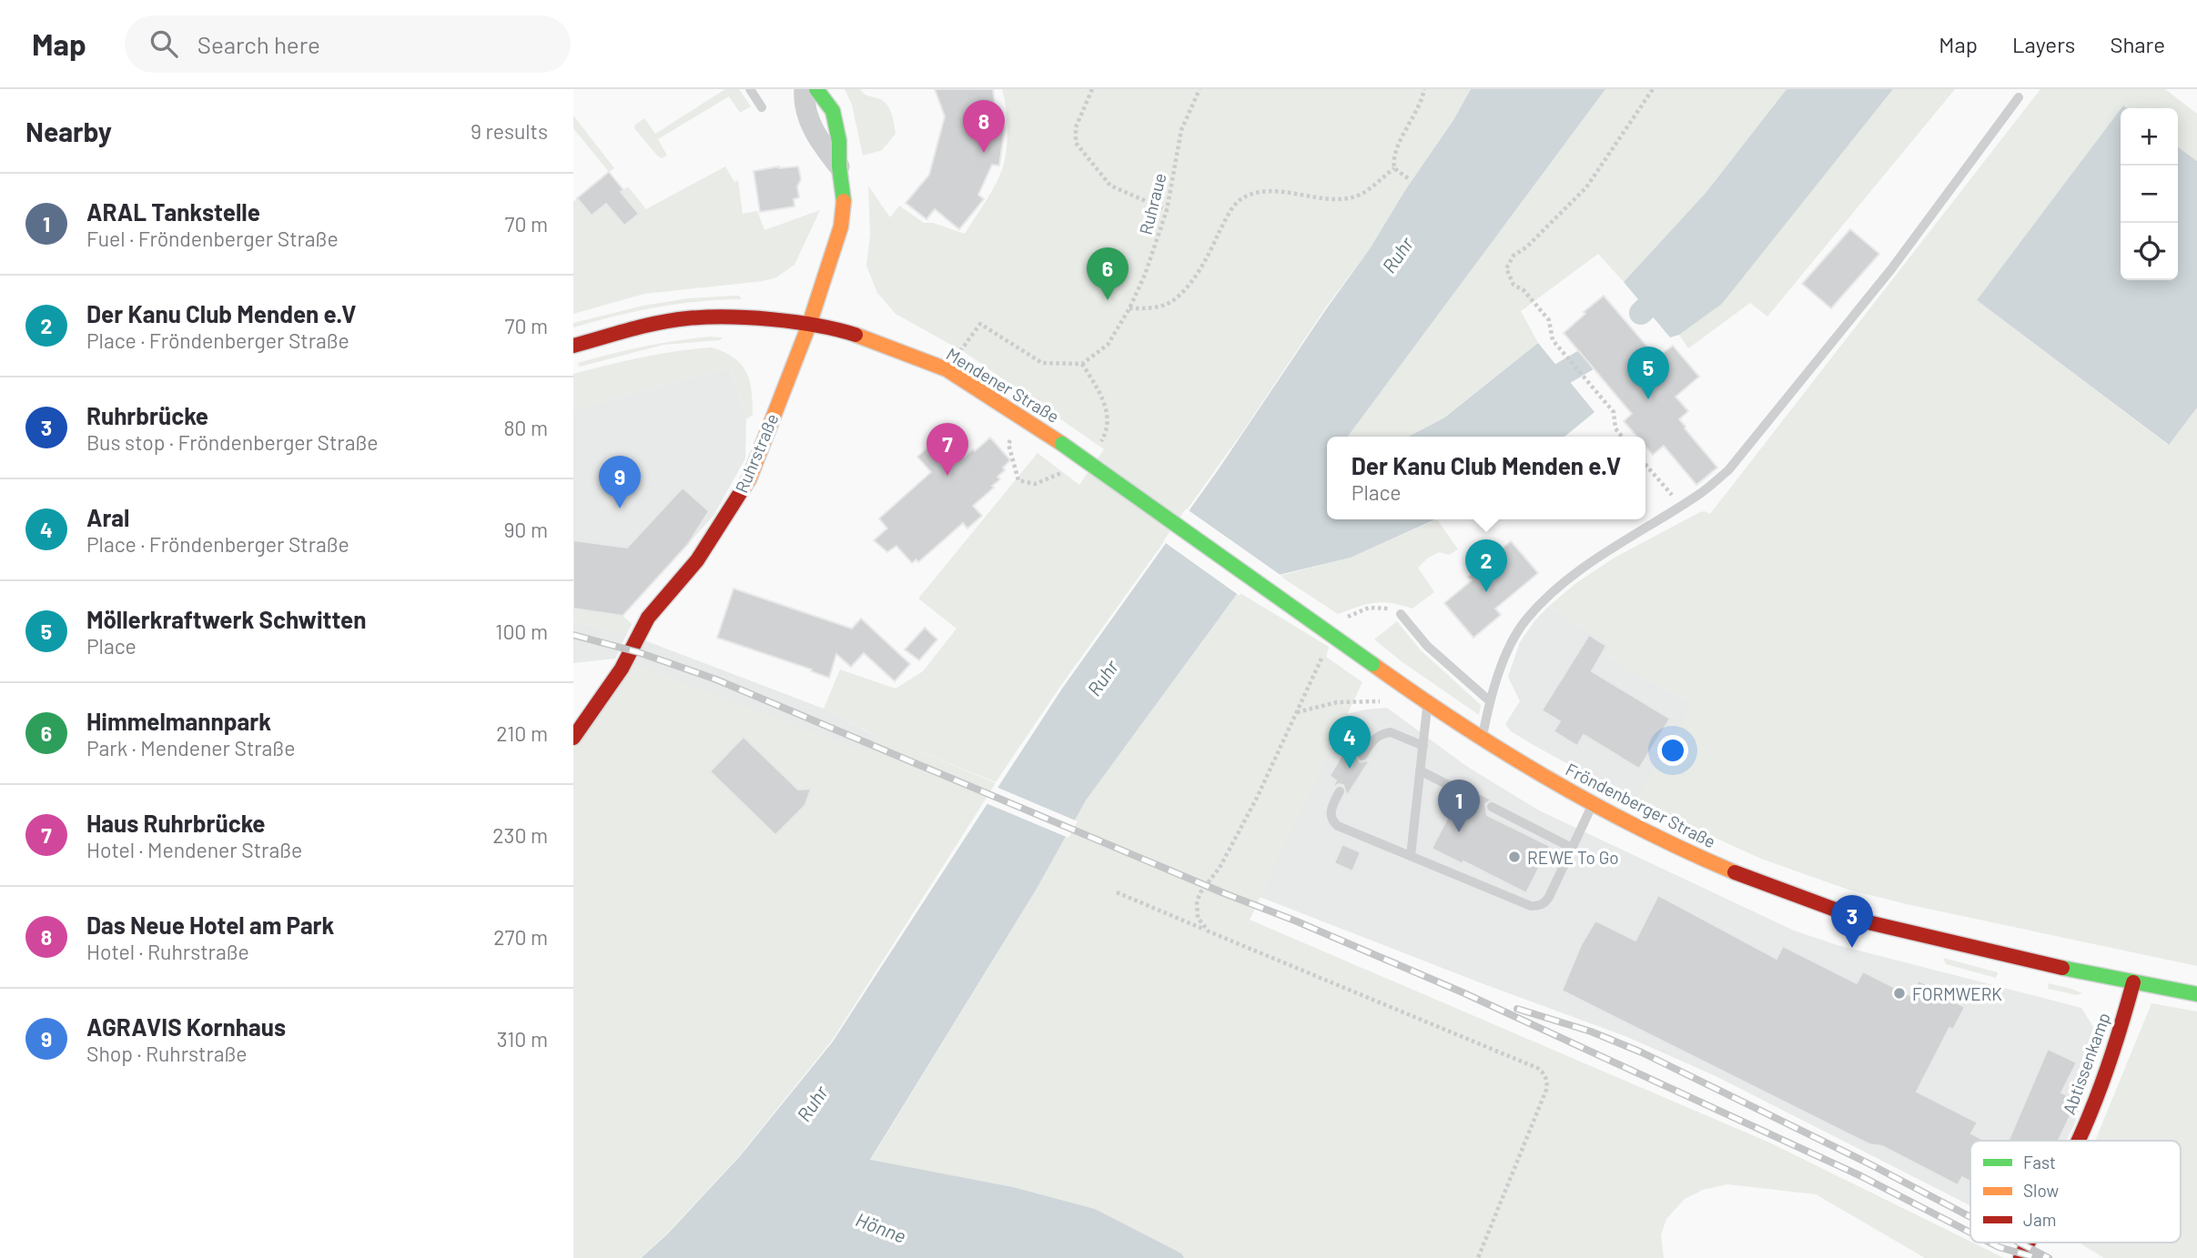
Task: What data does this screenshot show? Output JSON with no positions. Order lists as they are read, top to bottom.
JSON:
{
  "streets": {
    "main road": [
      "Mendener Straße",
      "Ruhrstraße",
      "Fröndenberger Straße",
      "Abtissenkamp"
    ],
    "path": ["Ruhraue"]
  },
  "crossings": [
    ["Mendener Straße", "Ruhrstraße"],
    ["Mendener Straße", "Fröndenberger Straße"],
    ["Fröndenberger Straße", "Abtissenkamp"]
  ],
  "water": ["Ruhr", "Hönne"],
  "places": ["REWE To Go", "FORMWERK"],
  "legend": ["Fast", "Slow", "Jam"],
  "page": {
    "header": "Map",
    "search": "Search here",
    "nav": ["Map", "Layers", "Share"],
    "heading": ["Nearby", "9 results"],
    "pins": [
      "8",
      "6",
      "5",
      "7",
      "9",
      "2",
      "4",
      "1",
      "3"
    ],
    "map_buttons": ["+", "−"],
    "list": [
      {
        "mark": "1",
        "name": "ARAL Tankstelle",
        "note": "Fuel · Fröndenberger Straße",
        "value": "70 m"
      },
      {
        "mark": "2",
        "name": "Der Kanu Club Menden e.V",
        "note": "Place · Fröndenberger Straße",
        "value": "70 m"
      },
      {
        "mark": "3",
        "name": "Ruhrbrücke",
        "note": "Bus stop · Fröndenberger Straße",
        "value": "80 m"
      },
      {
        "mark": "4",
        "name": "Aral",
        "note": "Place · Fröndenberger Straße",
        "value": "90 m"
      },
      {
        "mark": "5",
        "name": "Möllerkraftwerk Schwitten",
        "note": "Place",
        "value": "100 m"
      },
      {
        "mark": "6",
        "name": "Himmelmannpark",
        "note": "Park · Mendener Straße",
        "value": "210 m"
      },
      {
        "mark": "7",
        "name": "Haus Ruhrbrücke",
        "note": "Hotel · Mendener Straße",
        "value": "230 m"
      },
      {
        "mark": "8",
        "name": "Das Neue Hotel am Park",
        "note": "Hotel · Ruhrstraße",
        "value": "270 m"
      },
      {
        "mark": "9",
        "name": "AGRAVIS Kornhaus",
        "note": "Shop · Ruhrstraße",
        "value": "310 m"
      }
    ],
    "popup": ["Der Kanu Club Menden e.V", "Place"]
  }
}
